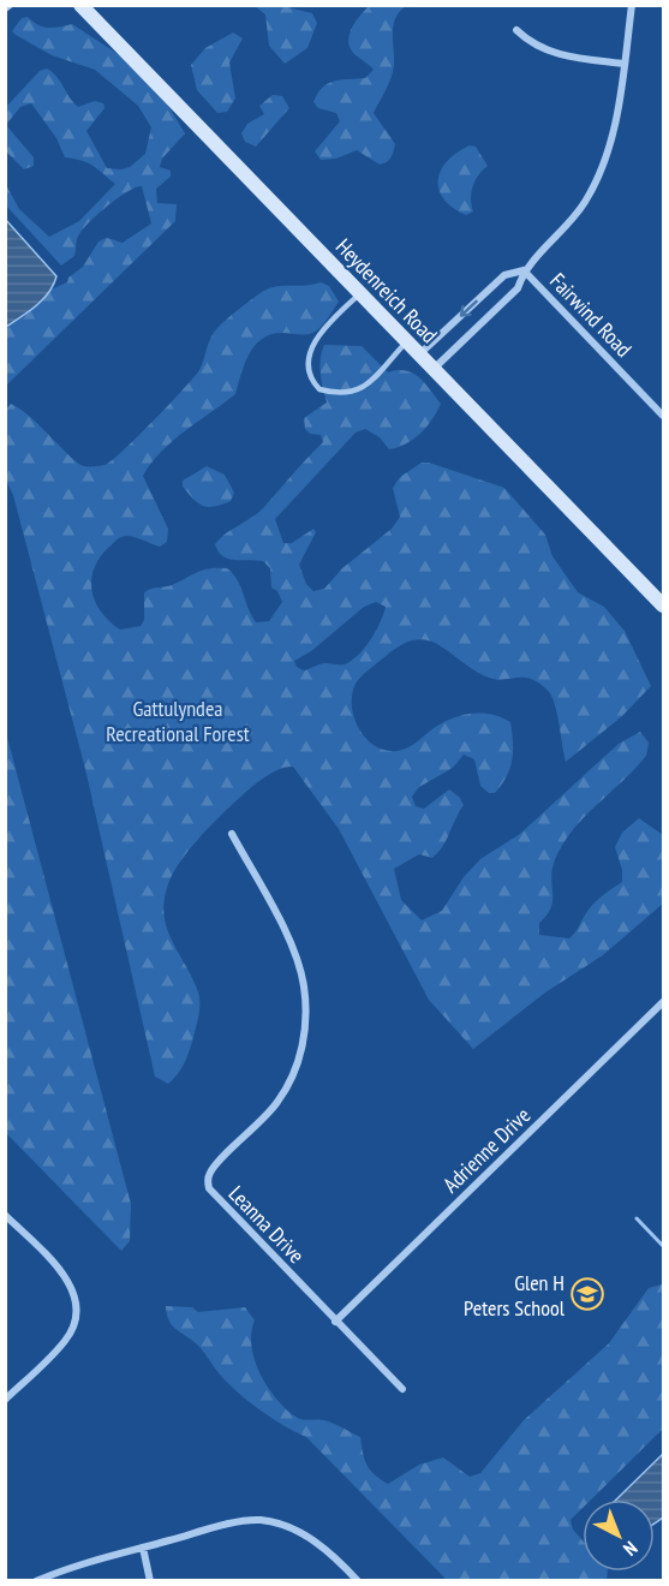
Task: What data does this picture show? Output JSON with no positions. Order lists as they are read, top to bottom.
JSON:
{
  "streets": {
    "street": [
      "Heydenreich Road",
      "Fairwind Road",
      "Adrienne Drive",
      "Leanna Drive"
    ]
  },
  "crossings": [
    ["Adrienne Drive", "Leanna Drive"]
  ],
  "parks": ["Gattulyndea Recreational Forest"],
  "places": {
    "school or university": ["Glen H Peters School"]
  },
  "north": "bottom right"
}
